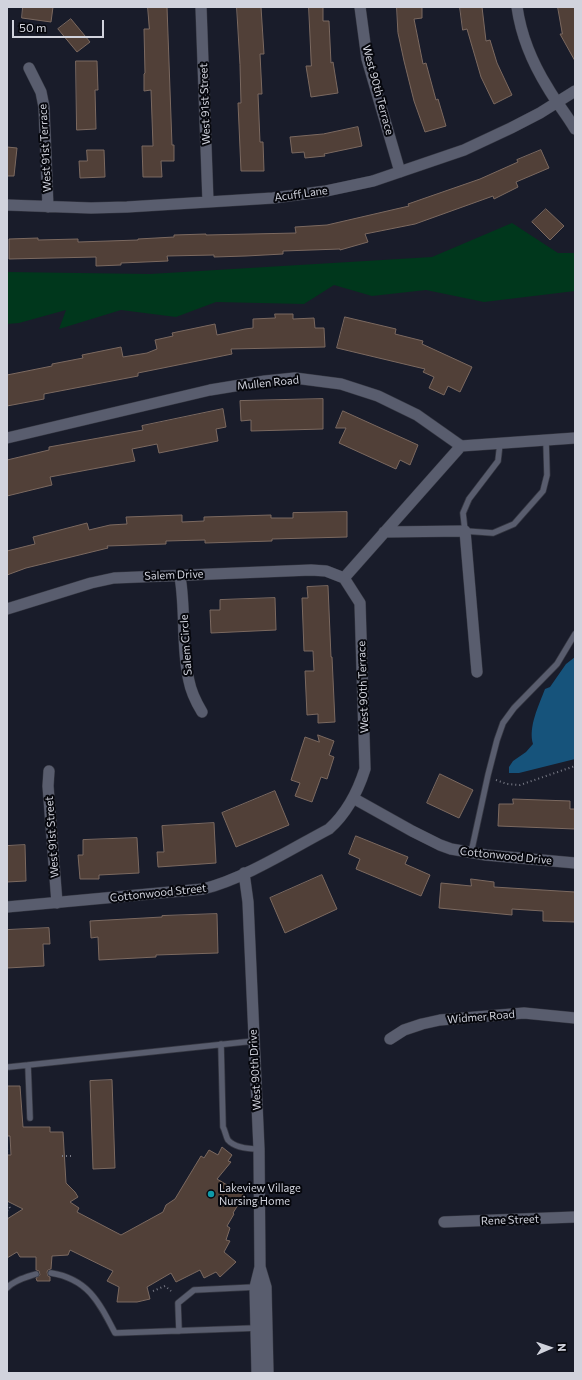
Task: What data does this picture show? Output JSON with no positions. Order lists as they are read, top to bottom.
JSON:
{
  "streets": {
    "street": [
      "West 90th Terrace",
      "West 91st Street",
      "West 91st Terrace",
      "Acuff Lane",
      "Mullen Road",
      "Salem Drive",
      "Salem Circle",
      "Cottonwood Drive",
      "Cottonwood Street",
      "Widmer Road",
      "West 90th Drive",
      "Rene Street"
    ]
  },
  "crossings": [
    ["West 90th Terrace", "Acuff Lane"],
    ["West 90th Terrace", "Salem Drive"],
    ["West 90th Terrace", "Cottonwood Drive"],
    ["West 90th Terrace", "Cottonwood Street"],
    ["West 91st Street", "Acuff Lane"],
    ["West 91st Street", "Cottonwood Street"],
    ["West 91st Terrace", "Acuff Lane"],
    ["Salem Drive", "Salem Circle"],
    ["Cottonwood Drive", "Cottonwood Street"],
    ["Cottonwood Street", "West 90th Drive"]
  ],
  "places": ["Lakeview Village Nursing Home"],
  "scale_bar": "50 m",
  "north": "right"
}
